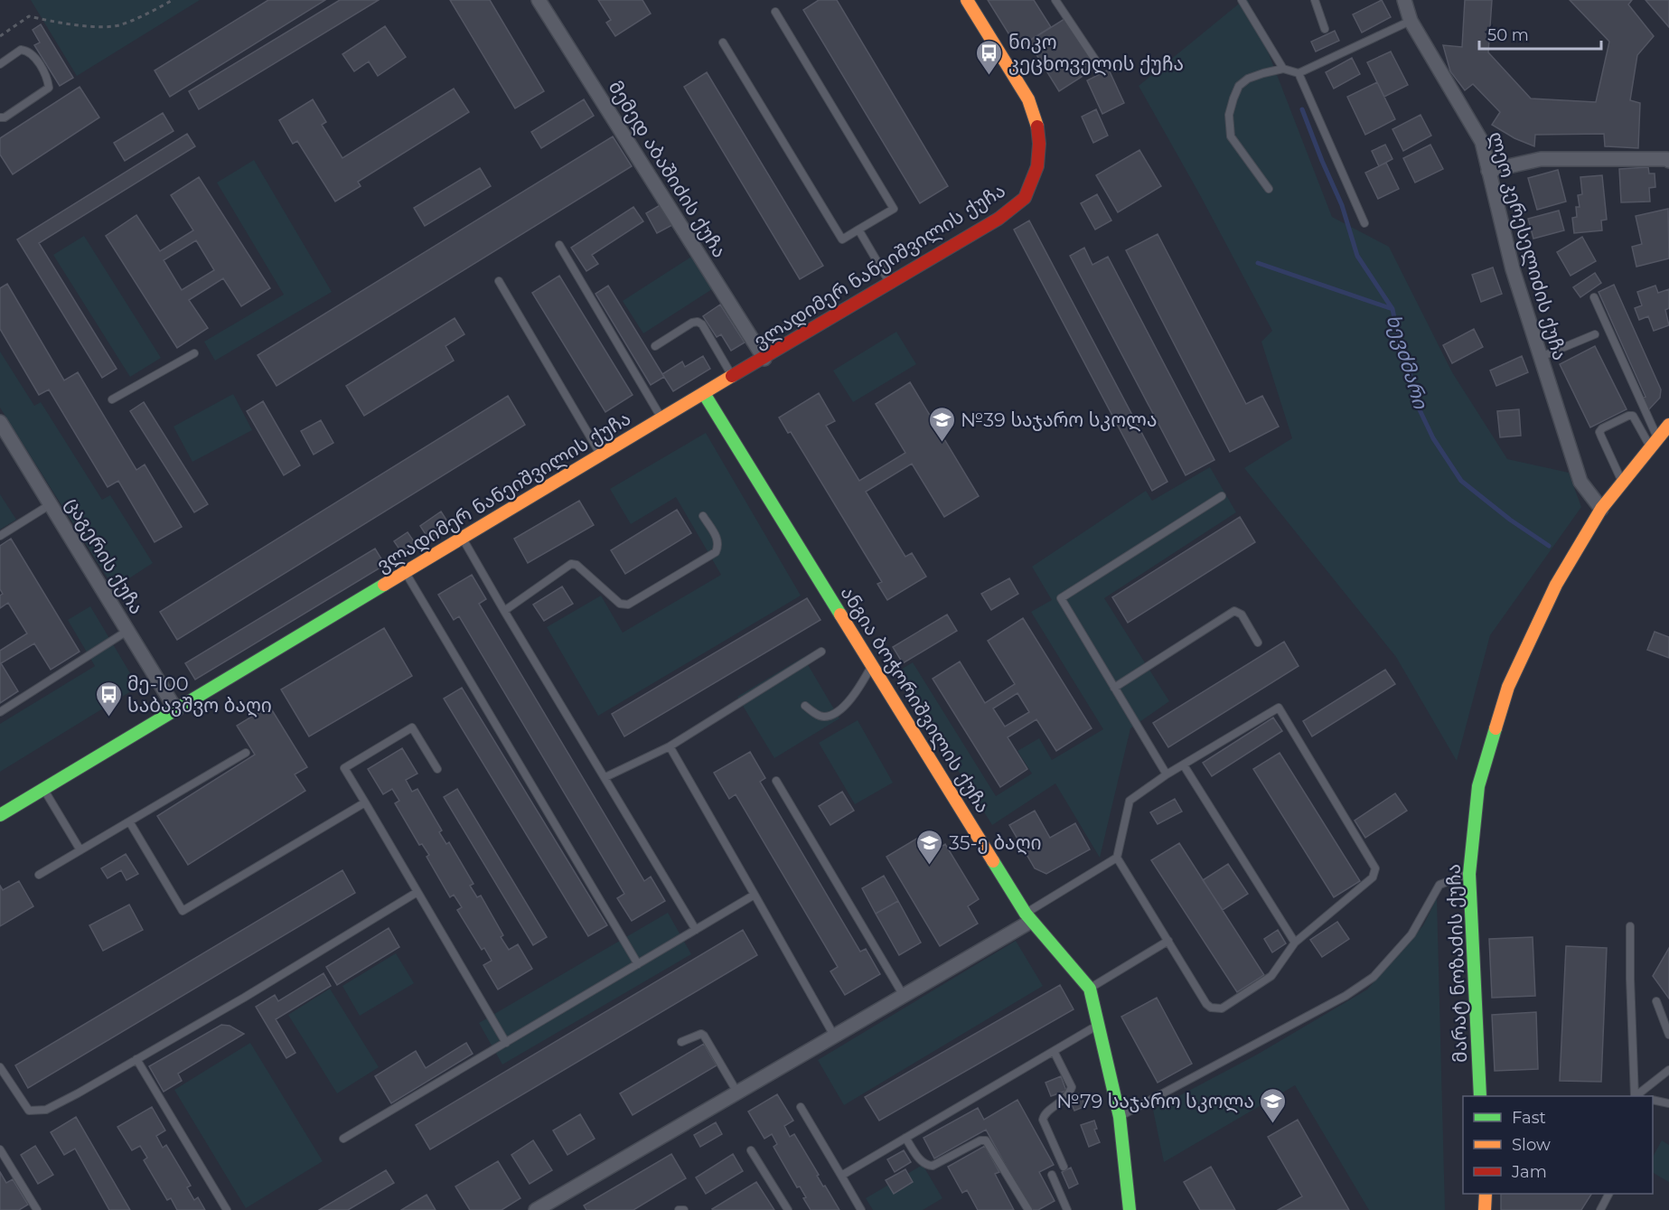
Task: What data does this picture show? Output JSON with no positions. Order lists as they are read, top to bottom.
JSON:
{
  "streets": {
    "street": [
      "მემედ აბაშიძის ქუჩა",
      "ლეო კერესელიძის ქუჩა",
      "ვლადიმერ ნანეიშვილის ქუჩა",
      "ცაგერის ქუჩა",
      "ანგია ბოჭორიშვილის ქუჩა",
      "მარატ ნოზაძის ქუჩა"
    ]
  },
  "crossings": [
    ["მემედ აბაშიძის ქუჩა", "ვლადიმერ ნანეიშვილის ქუჩა"],
    ["ლეო კერესელიძის ქუჩა", "მარატ ნოზაძის ქუჩა"],
    ["ვლადიმერ ნანეიშვილის ქუჩა", "ცაგერის ქუჩა"],
    ["ვლადიმერ ნანეიშვილის ქუჩა", "ანგია ბოჭორიშვილის ქუჩა"]
  ],
  "water": ["ხევძმარი"],
  "places": {
    "bus stop": ["ნიკო კეცხოველის ქუჩა", "მე-100 საბავშვო ბაღი"],
    "school or university": ["№39 საჯარო სკოლა", "35-ე ბაღი", "№79 საჯარო სკოლა"]
  },
  "legend": ["Fast", "Slow", "Jam"],
  "scale_bar": "50 m"
}
